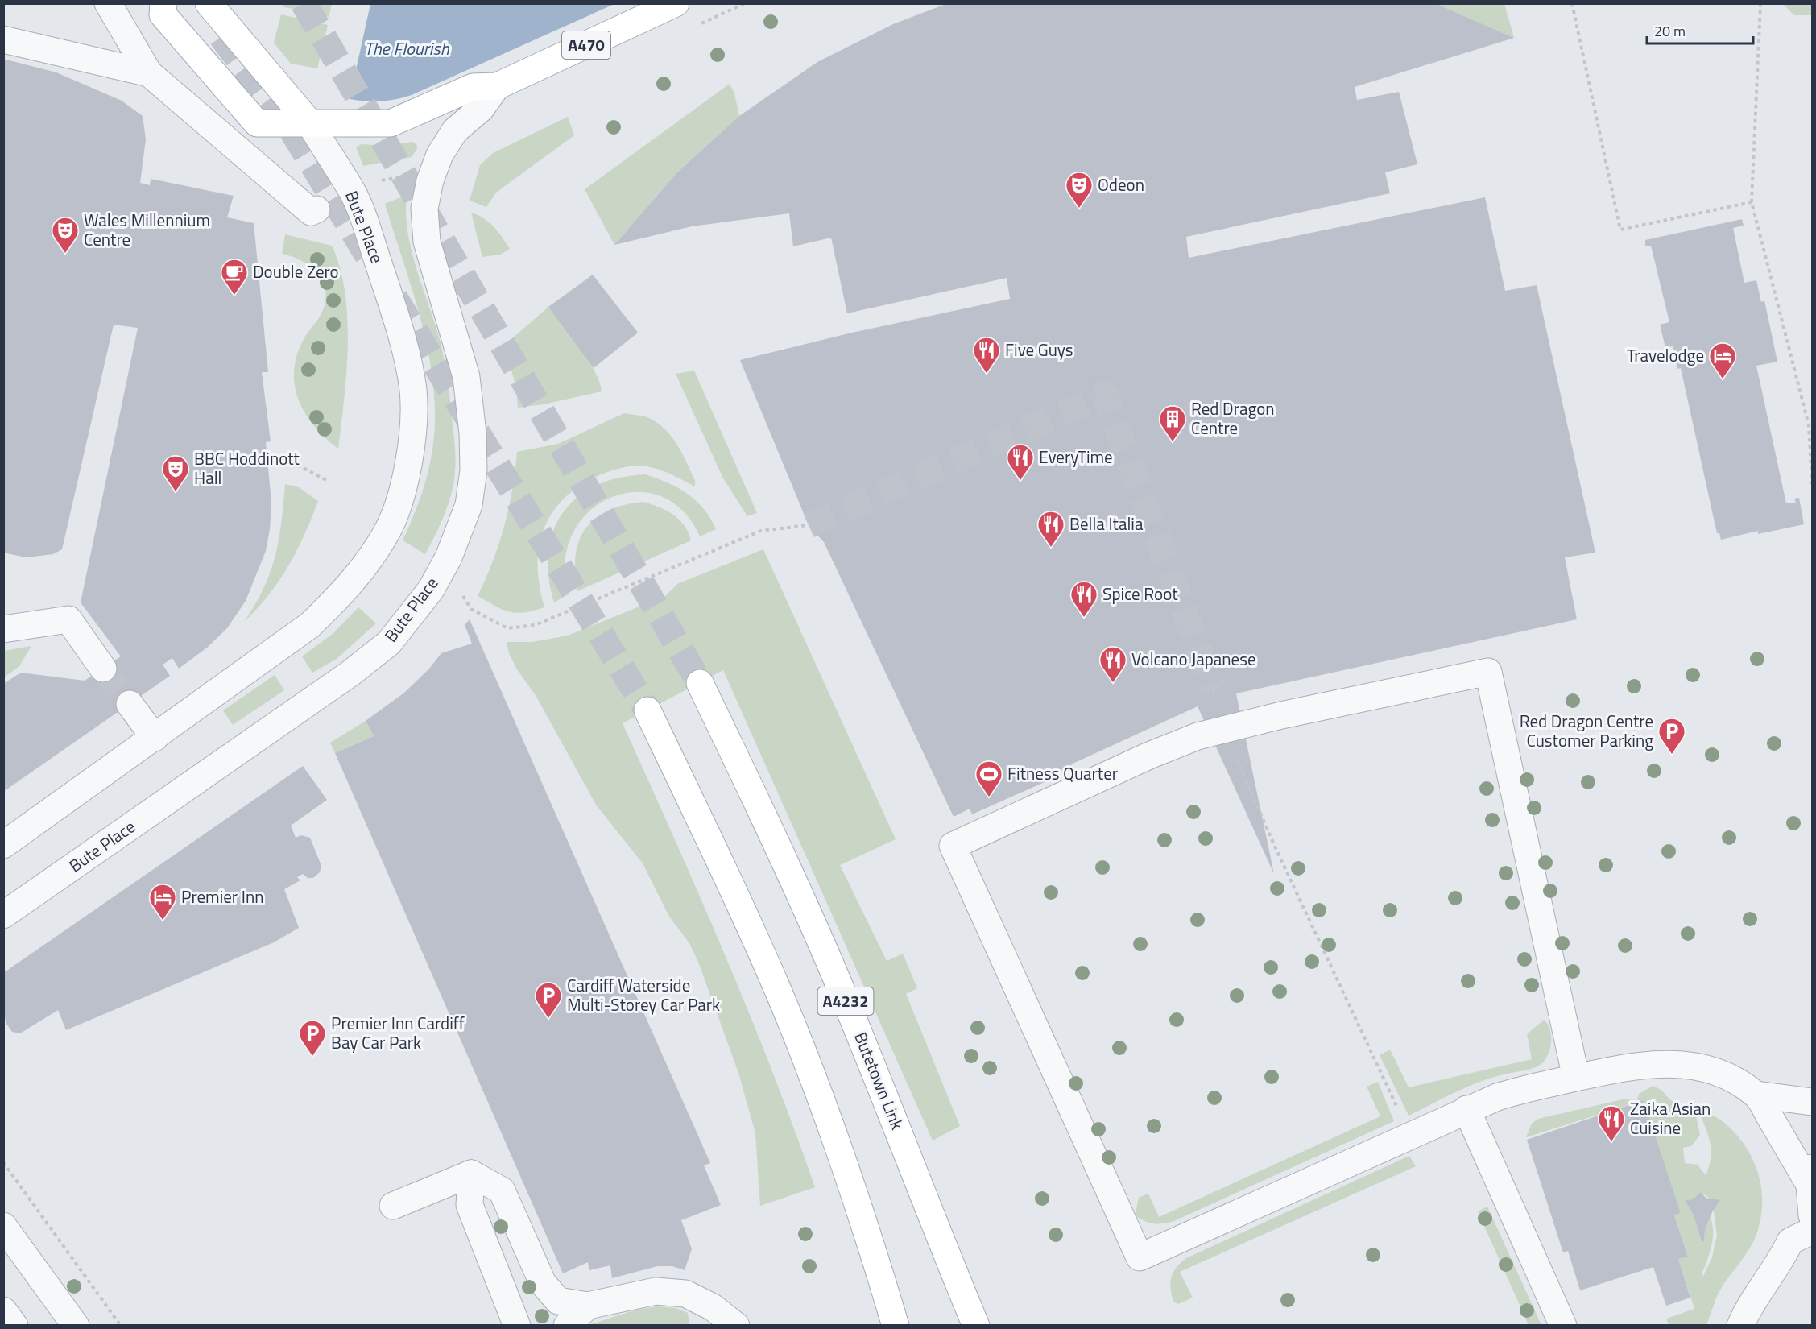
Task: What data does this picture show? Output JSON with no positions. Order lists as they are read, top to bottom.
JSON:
{
  "streets": {
    "main road": ["A470", "A4232", "Butetown Link"],
    "street": ["Bute Place"]
  },
  "crossings": [
    ["A470", "Bute Place"]
  ],
  "water": ["The Flourish"],
  "places": {
    "theatre": ["Odeon", "Wales Millennium Centre", "BBC Hoddinott Hall"],
    "cafe": ["Double Zero"],
    "restaurant": [
      "Five Guys",
      "EveryTime",
      "Bella Italia",
      "Spice Root",
      "Volcano Japanese",
      "Zaika Asian Cuisine"
    ],
    "hotel": ["Travelodge", "Premier Inn"],
    "building": ["Red Dragon Centre"],
    "parking": ["Red Dragon Centre Customer Parking", "Cardiff Waterside Multi-Storey Car Park", "Premier Inn Cardiff Bay Car Park"],
    "sports": ["Fitness Quarter"]
  },
  "scale_bar": "20 m"
}
